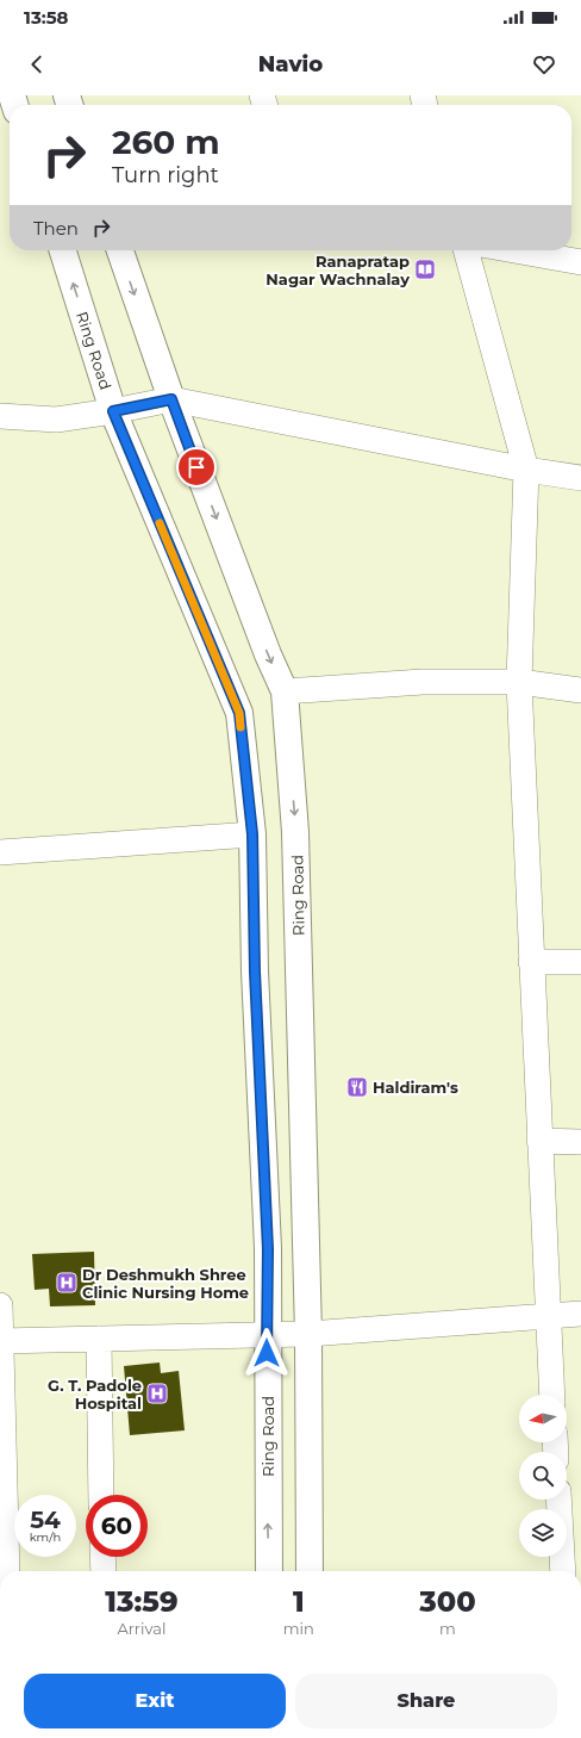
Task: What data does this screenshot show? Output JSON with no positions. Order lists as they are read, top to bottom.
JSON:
{
  "streets": {
    "main road": ["Ring Road"]
  },
  "places": {
    "library": ["Ranapratap Nagar Wachnalay"],
    "restaurant": ["Haldiram's"],
    "hospital": ["Dr Deshmukh Shree Clinic Nursing Home", "G. T. Padole Hospital"]
  },
  "north": "left",
  "page": {
    "status": "13:58",
    "header": "Navio",
    "turn": ["260 m", "Turn right"],
    "then": "Then",
    "speed": "54 km/h",
    "limit": "60",
    "eta": [
      "13:59",
      "Arrival",
      "1",
      "min",
      "300",
      "m"
    ],
    "buttons": ["Exit", "Share"]
  }
}
